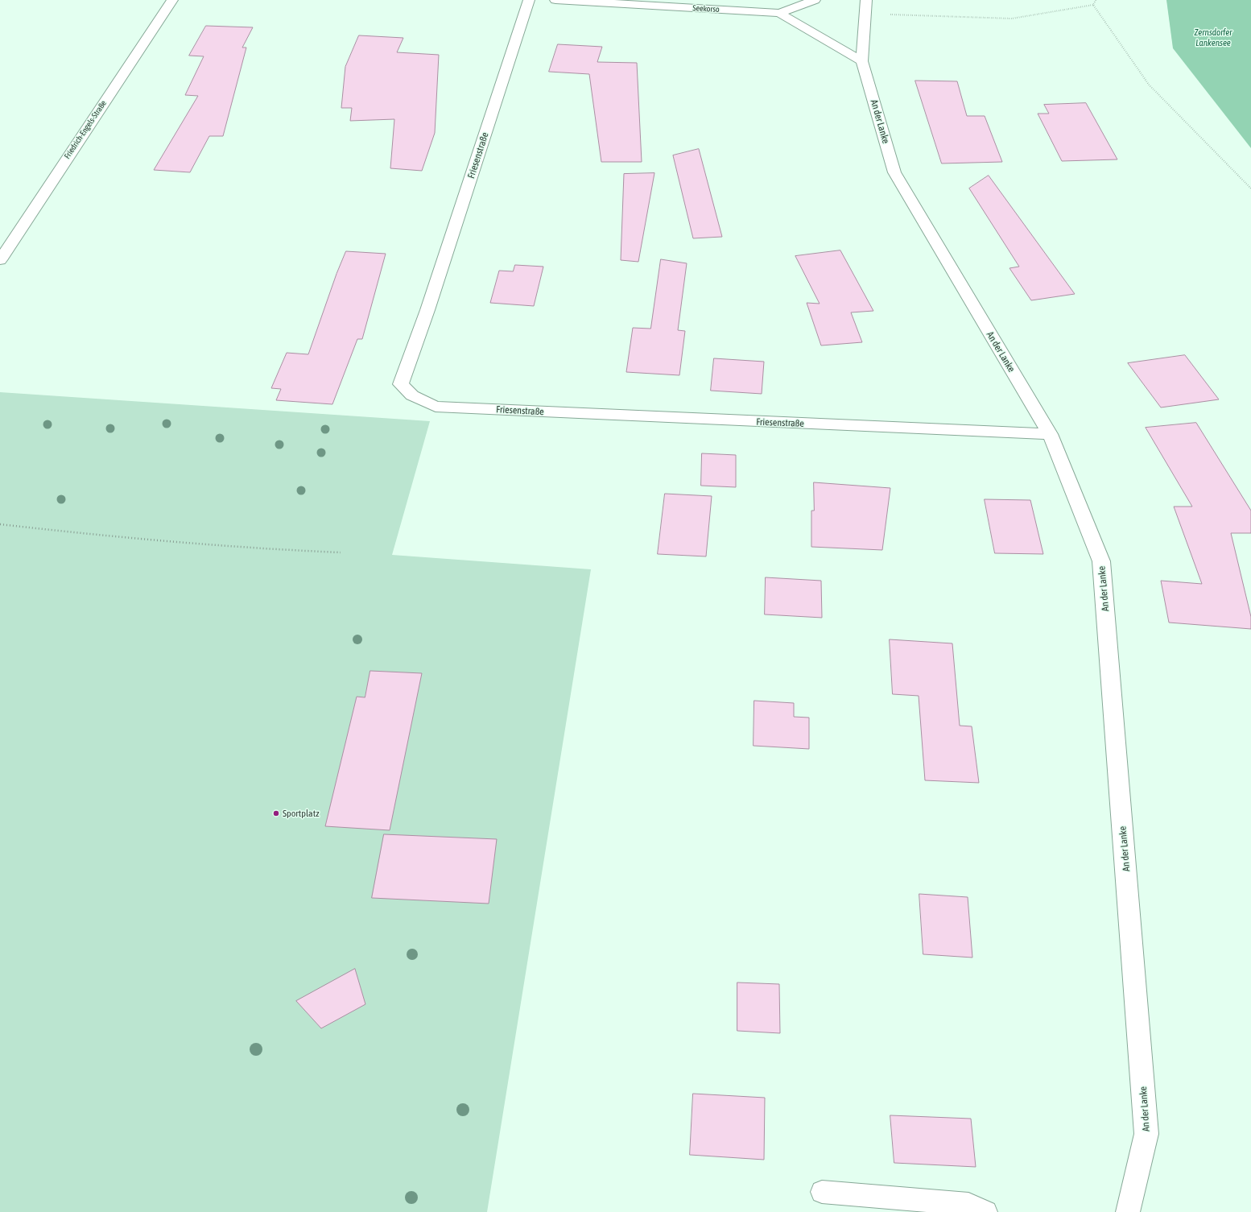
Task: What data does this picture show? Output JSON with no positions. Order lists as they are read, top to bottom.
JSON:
{
  "streets": {
    "street": [
      "Seekorso",
      "An der Lanke",
      "Friedrich-Engels-Straße",
      "Friesenstraße"
    ]
  },
  "crossings": [
    ["Seekorso", "An der Lanke"],
    ["An der Lanke", "Friesenstraße"]
  ],
  "water": ["Zernsdorfer Lankensee"],
  "places": ["Sportplatz"]
}
